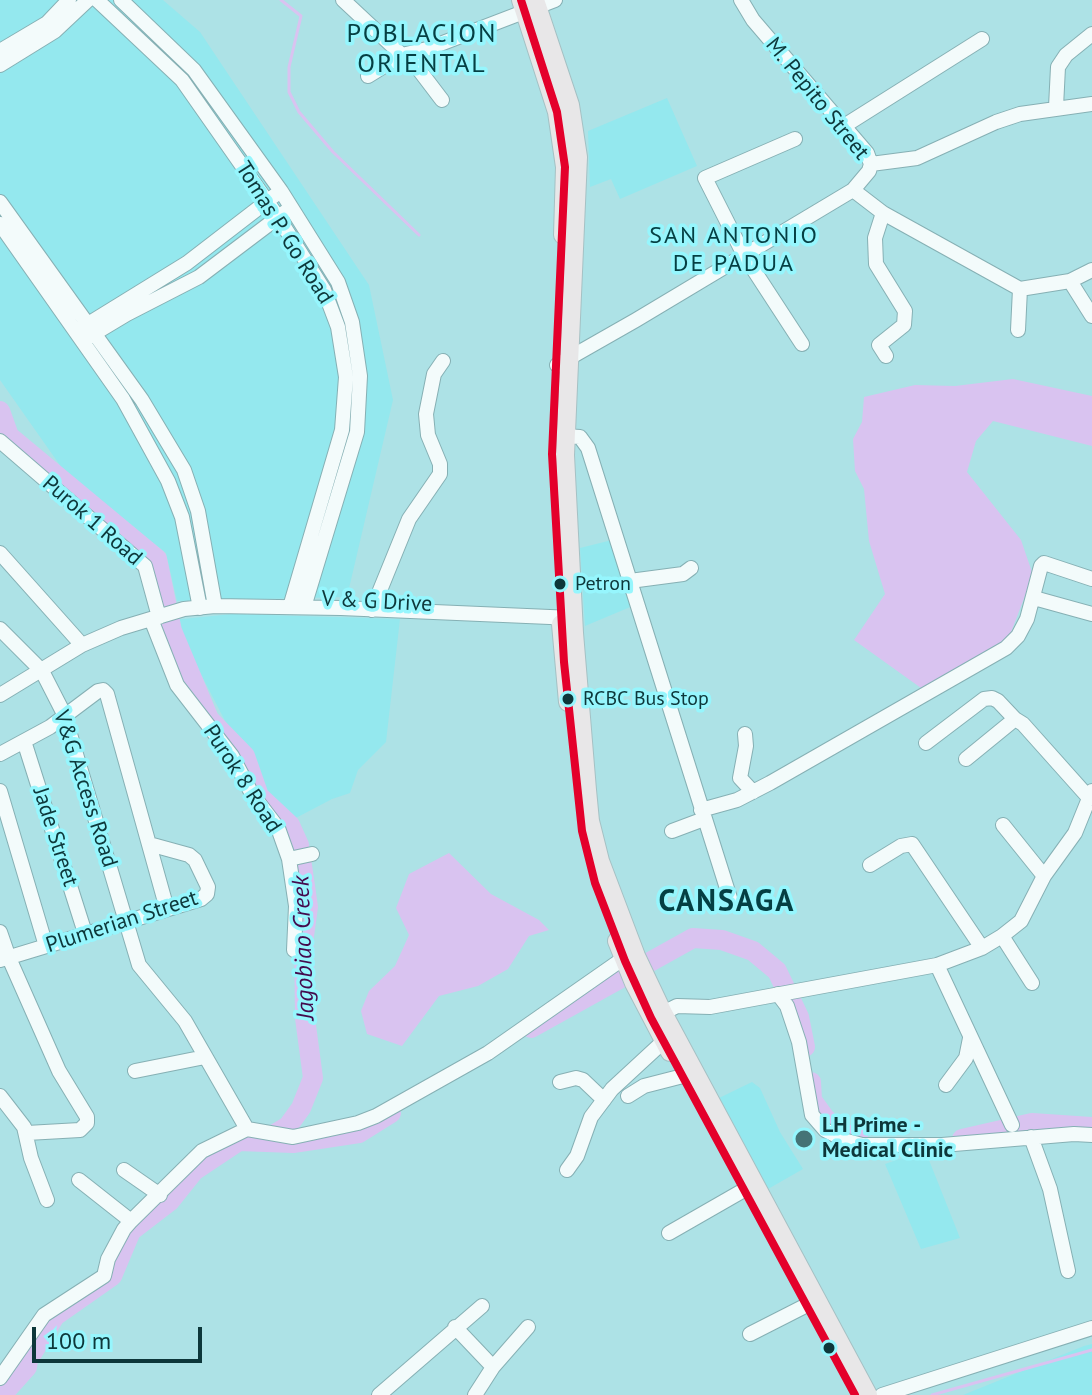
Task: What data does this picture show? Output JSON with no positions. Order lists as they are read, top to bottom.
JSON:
{
  "streets": {
    "street": [
      "M. Pepito Street",
      "Tomas P. Go Road",
      "Purok 1 Road",
      "V & G Drive",
      "Purok 8 Road",
      "V&G Access Road",
      "Jade Street",
      "Plumerian Street"
    ]
  },
  "crossings": [
    ["Tomas P. Go Road", "V & G Drive"],
    ["Purok 1 Road", "V & G Drive"],
    ["Purok 1 Road", "Purok 8 Road"],
    ["V & G Drive", "Purok 8 Road"],
    ["V & G Drive", "V&G Access Road"],
    ["V&G Access Road", "Plumerian Street"],
    ["Jade Street", "Plumerian Street"]
  ],
  "districts": ["POBLACION ORIENTAL", "SAN ANTONIO DE PADUA", "CANSAGA"],
  "water": ["Jagobiao Creek"],
  "places": ["Petron", "RCBC Bus Stop", "LH Prime - Medical Clinic"],
  "scale_bar": "100 m"
}
